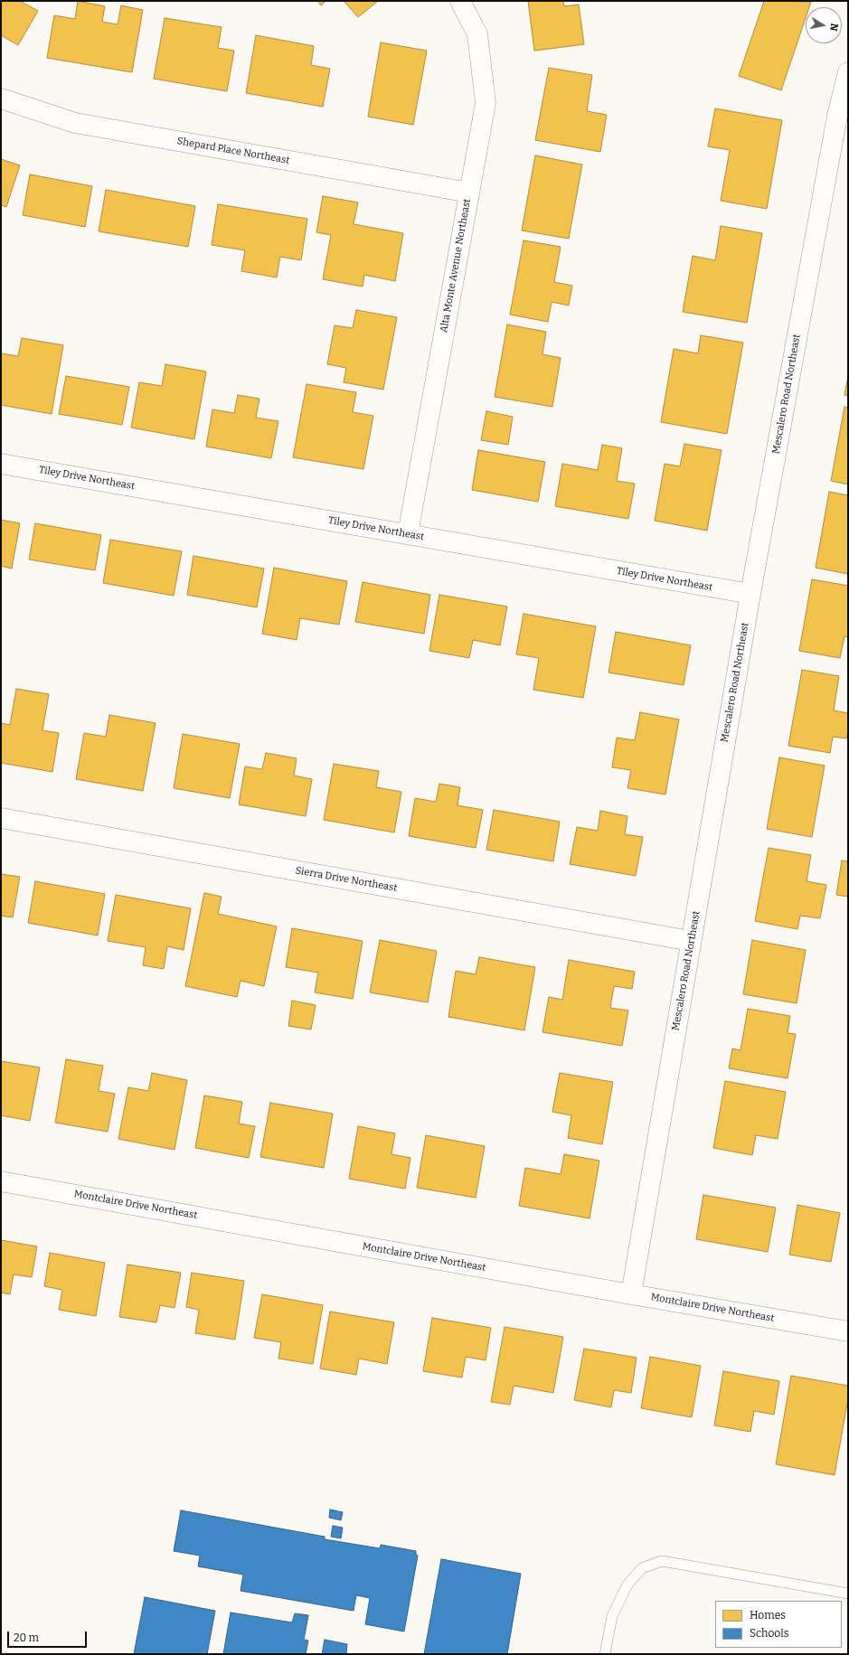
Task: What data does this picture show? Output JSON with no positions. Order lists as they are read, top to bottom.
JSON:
{
  "streets": {
    "street": [
      "Shepard Place Northeast",
      "Alta Monte Avenue Northeast",
      "Mescalero Road Northeast",
      "Tiley Drive Northeast",
      "Sierra Drive Northeast",
      "Montclaire Drive Northeast"
    ]
  },
  "crossings": [
    ["Shepard Place Northeast", "Alta Monte Avenue Northeast"],
    ["Alta Monte Avenue Northeast", "Tiley Drive Northeast"],
    ["Mescalero Road Northeast", "Tiley Drive Northeast"],
    ["Mescalero Road Northeast", "Sierra Drive Northeast"],
    ["Mescalero Road Northeast", "Montclaire Drive Northeast"]
  ],
  "legend": ["Homes", "Schools"],
  "scale_bar": "20 m",
  "north": "right"
}
